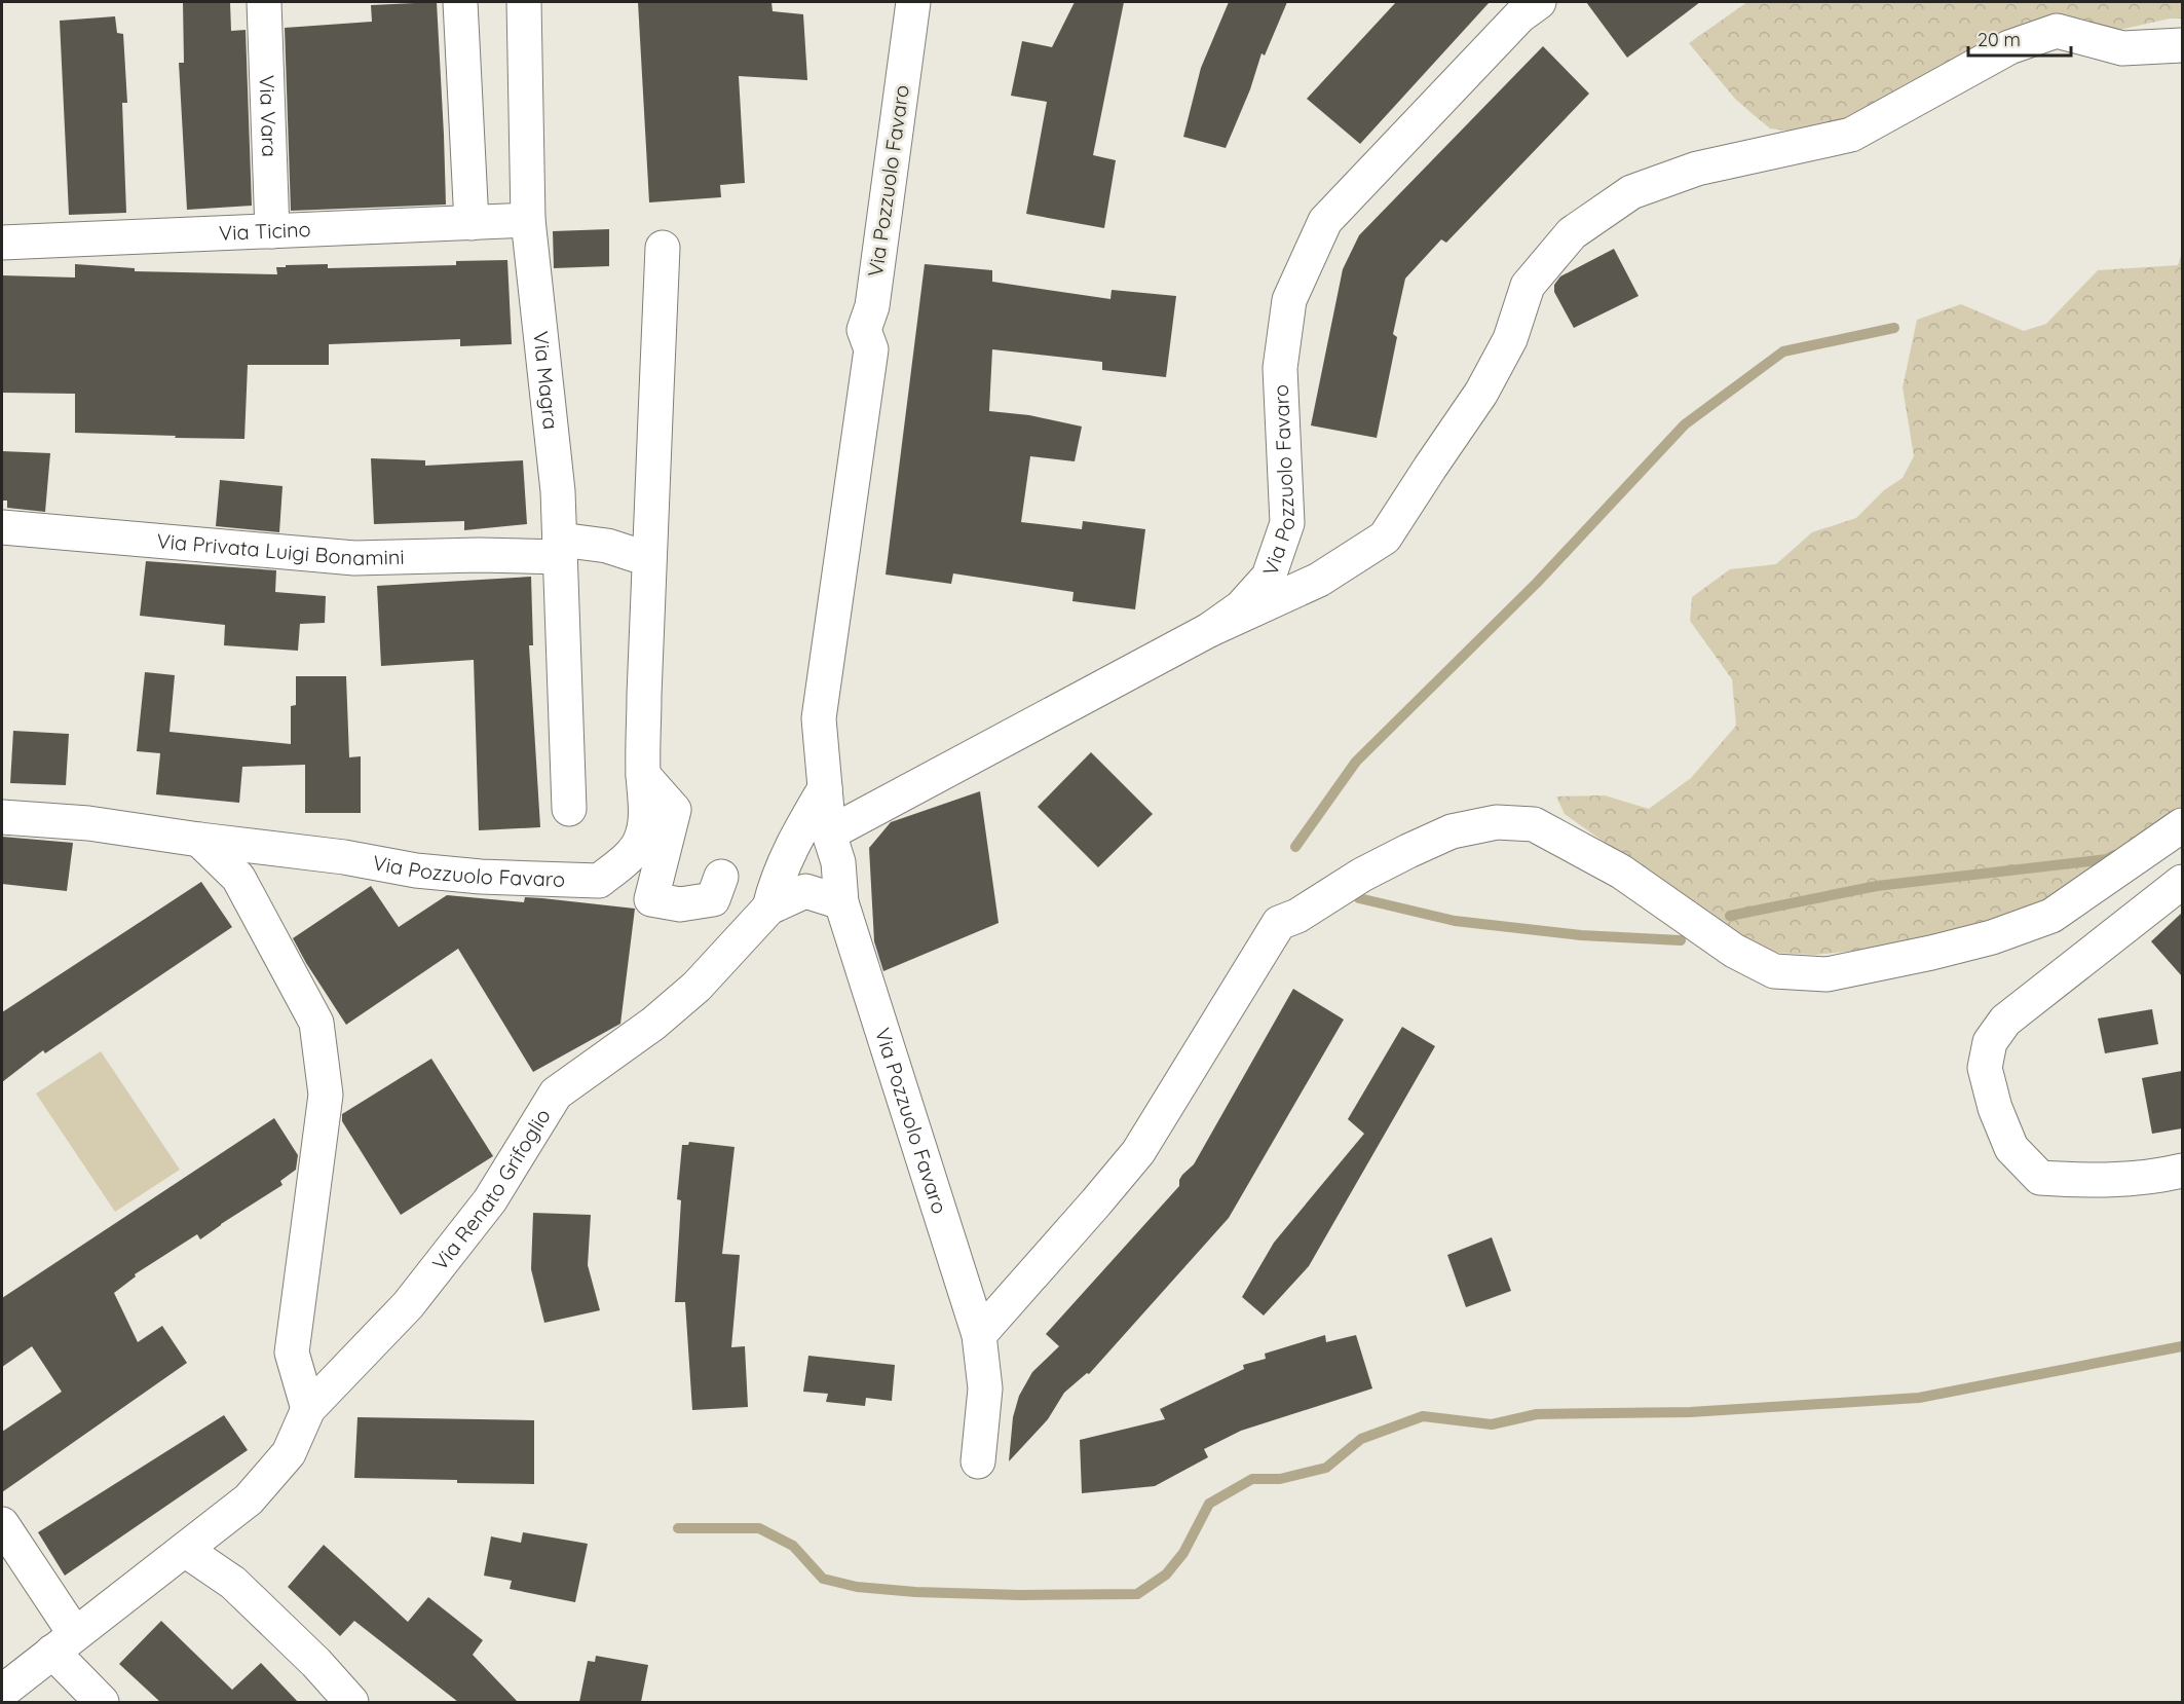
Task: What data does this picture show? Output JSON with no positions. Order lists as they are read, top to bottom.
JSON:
{
  "streets": {
    "street": [
      "Via Vara",
      "Via Pozzuolo Favaro",
      "Via Ticino",
      "Via Magra",
      "Via Privata Luigi Bonamini",
      "Via Renato Grifoglio"
    ]
  },
  "crossings": [
    ["Via Vara", "Via Ticino"],
    ["Via Pozzuolo Favaro", "Via Renato Grifoglio"],
    ["Via Ticino", "Via Magra"],
    ["Via Magra", "Via Privata Luigi Bonamini"]
  ],
  "scale_bar": "20 m"
}
